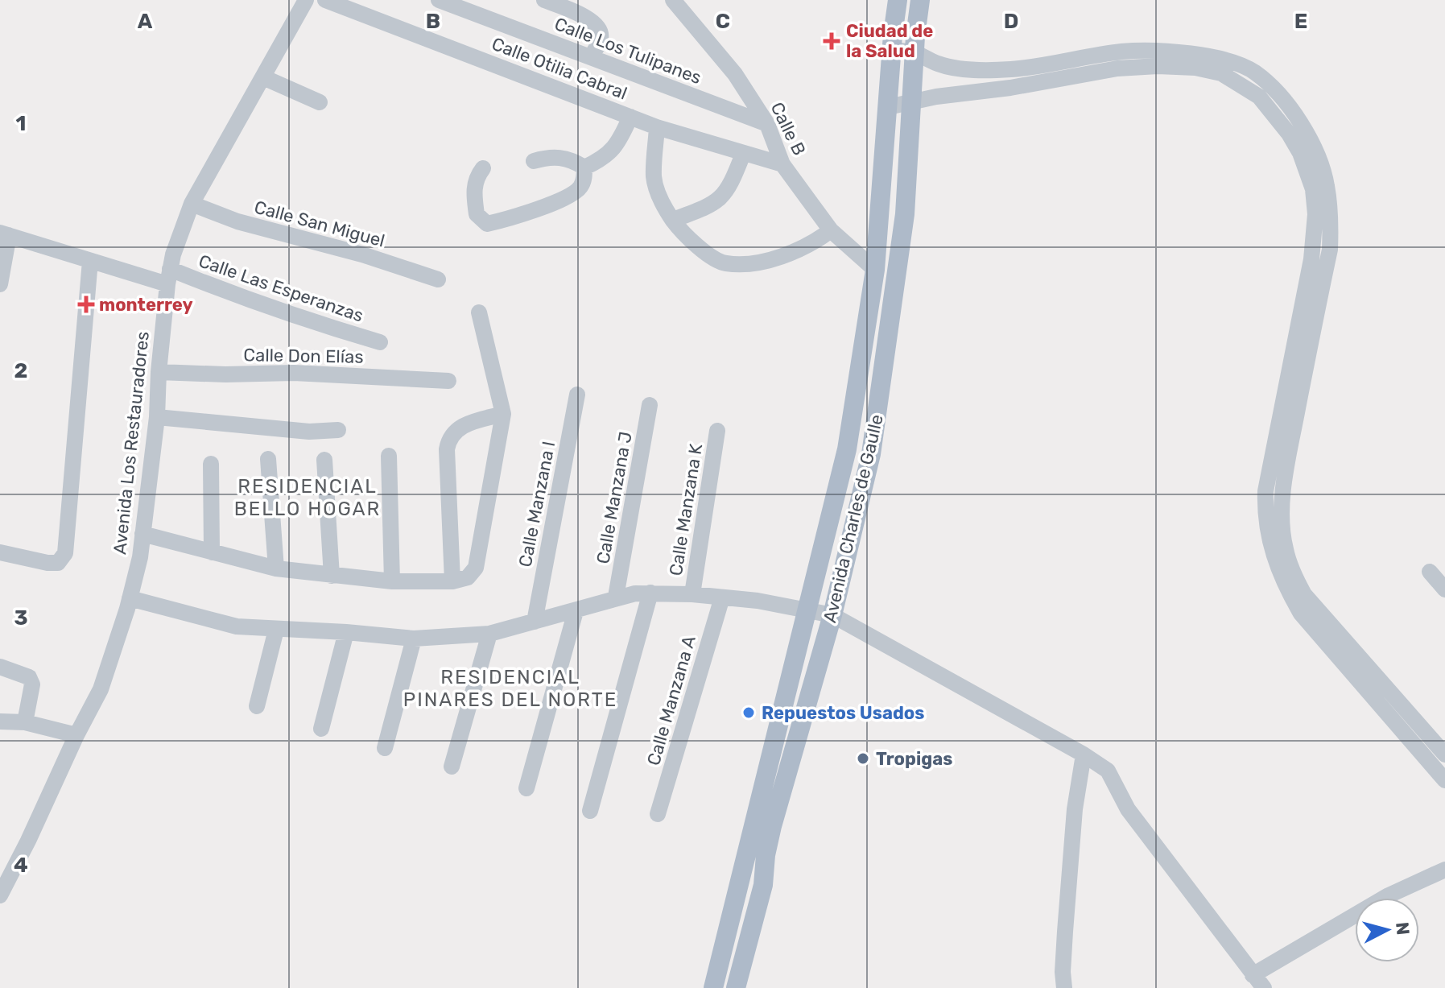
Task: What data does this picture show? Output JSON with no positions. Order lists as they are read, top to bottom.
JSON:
{
  "streets": {
    "main road": ["Avenida Charles de Gaulle"],
    "street": [
      "Calle Los Tulipanes",
      "Calle Otilia Cabral",
      "Calle B",
      "Calle San Miguel",
      "Calle Las Esperanzas",
      "Calle Don Elías",
      "Avenida Los Restauradores",
      "Calle Manzana J",
      "Calle Manzana I",
      "Calle Manzana K",
      "Calle Manzana A"
    ]
  },
  "crossings": [
    ["Calle Los Tulipanes", "Calle B"],
    ["Calle Otilia Cabral", "Calle B"],
    ["Calle B", "Avenida Charles de Gaulle"],
    ["Calle San Miguel", "Avenida Los Restauradores"],
    ["Calle Las Esperanzas", "Avenida Los Restauradores"],
    ["Calle Don Elías", "Avenida Los Restauradores"]
  ],
  "districts": ["RESIDENCIAL BELLO HOGAR", "RESIDENCIAL PINARES DEL NORTE"],
  "places": {
    "health": ["Ciudad de la Salud", "monterrey"],
    "other": ["Repuestos Usados", "Tropigas"]
  },
  "north": "right",
  "grid": {
    "columns": [
      "A",
      "B",
      "C",
      "D",
      "E"
    ],
    "rows": [
      "1",
      "2",
      "3",
      "4"
    ]
  }
}
